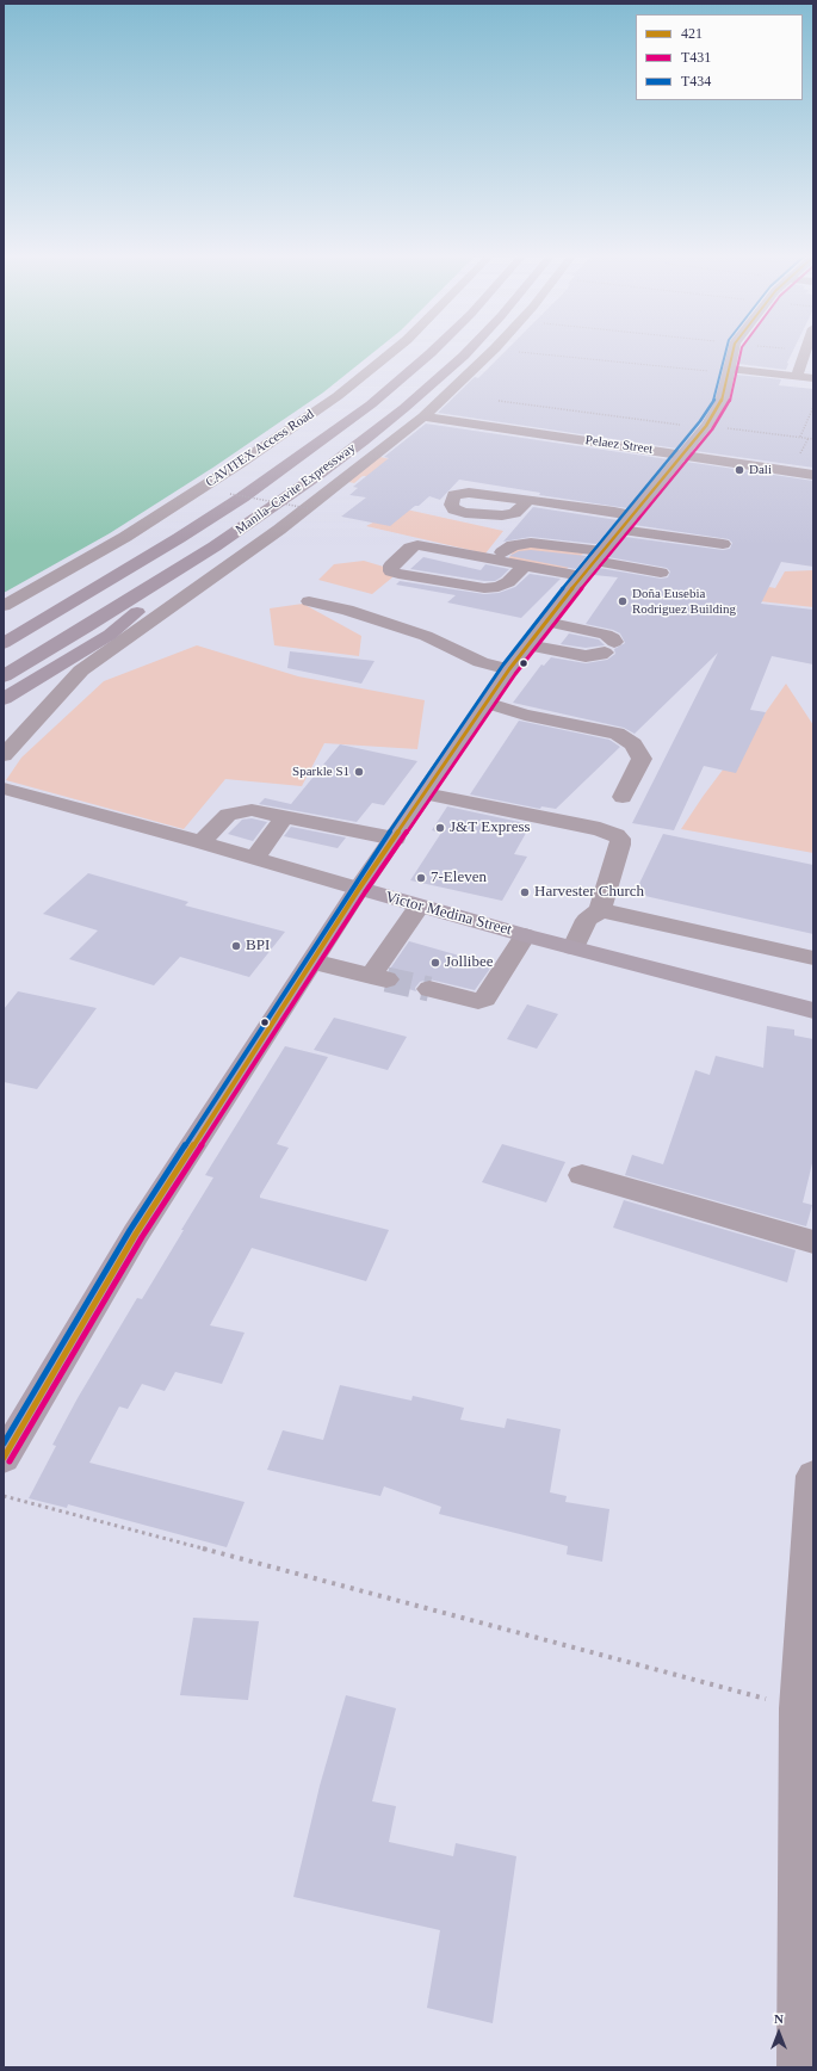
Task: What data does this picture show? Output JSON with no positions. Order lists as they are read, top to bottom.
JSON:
{
  "streets": {
    "highway": ["Manila–Cavite Expressway"],
    "main road": ["Victor Medina Street"],
    "street": ["Pelaez Street", "CAVITEX Access Road"]
  },
  "places": [
    "Dali",
    "Doña Eusebia Rodriguez Building",
    "Sparkle S1",
    "J&T Express",
    "7-Eleven",
    "Harvester Church",
    "BPI",
    "Jollibee"
  ],
  "lines": ["transit line 421", "transit line T431", "transit line T434"],
  "legend": ["421", "T431", "T434"],
  "north": "top"
}
